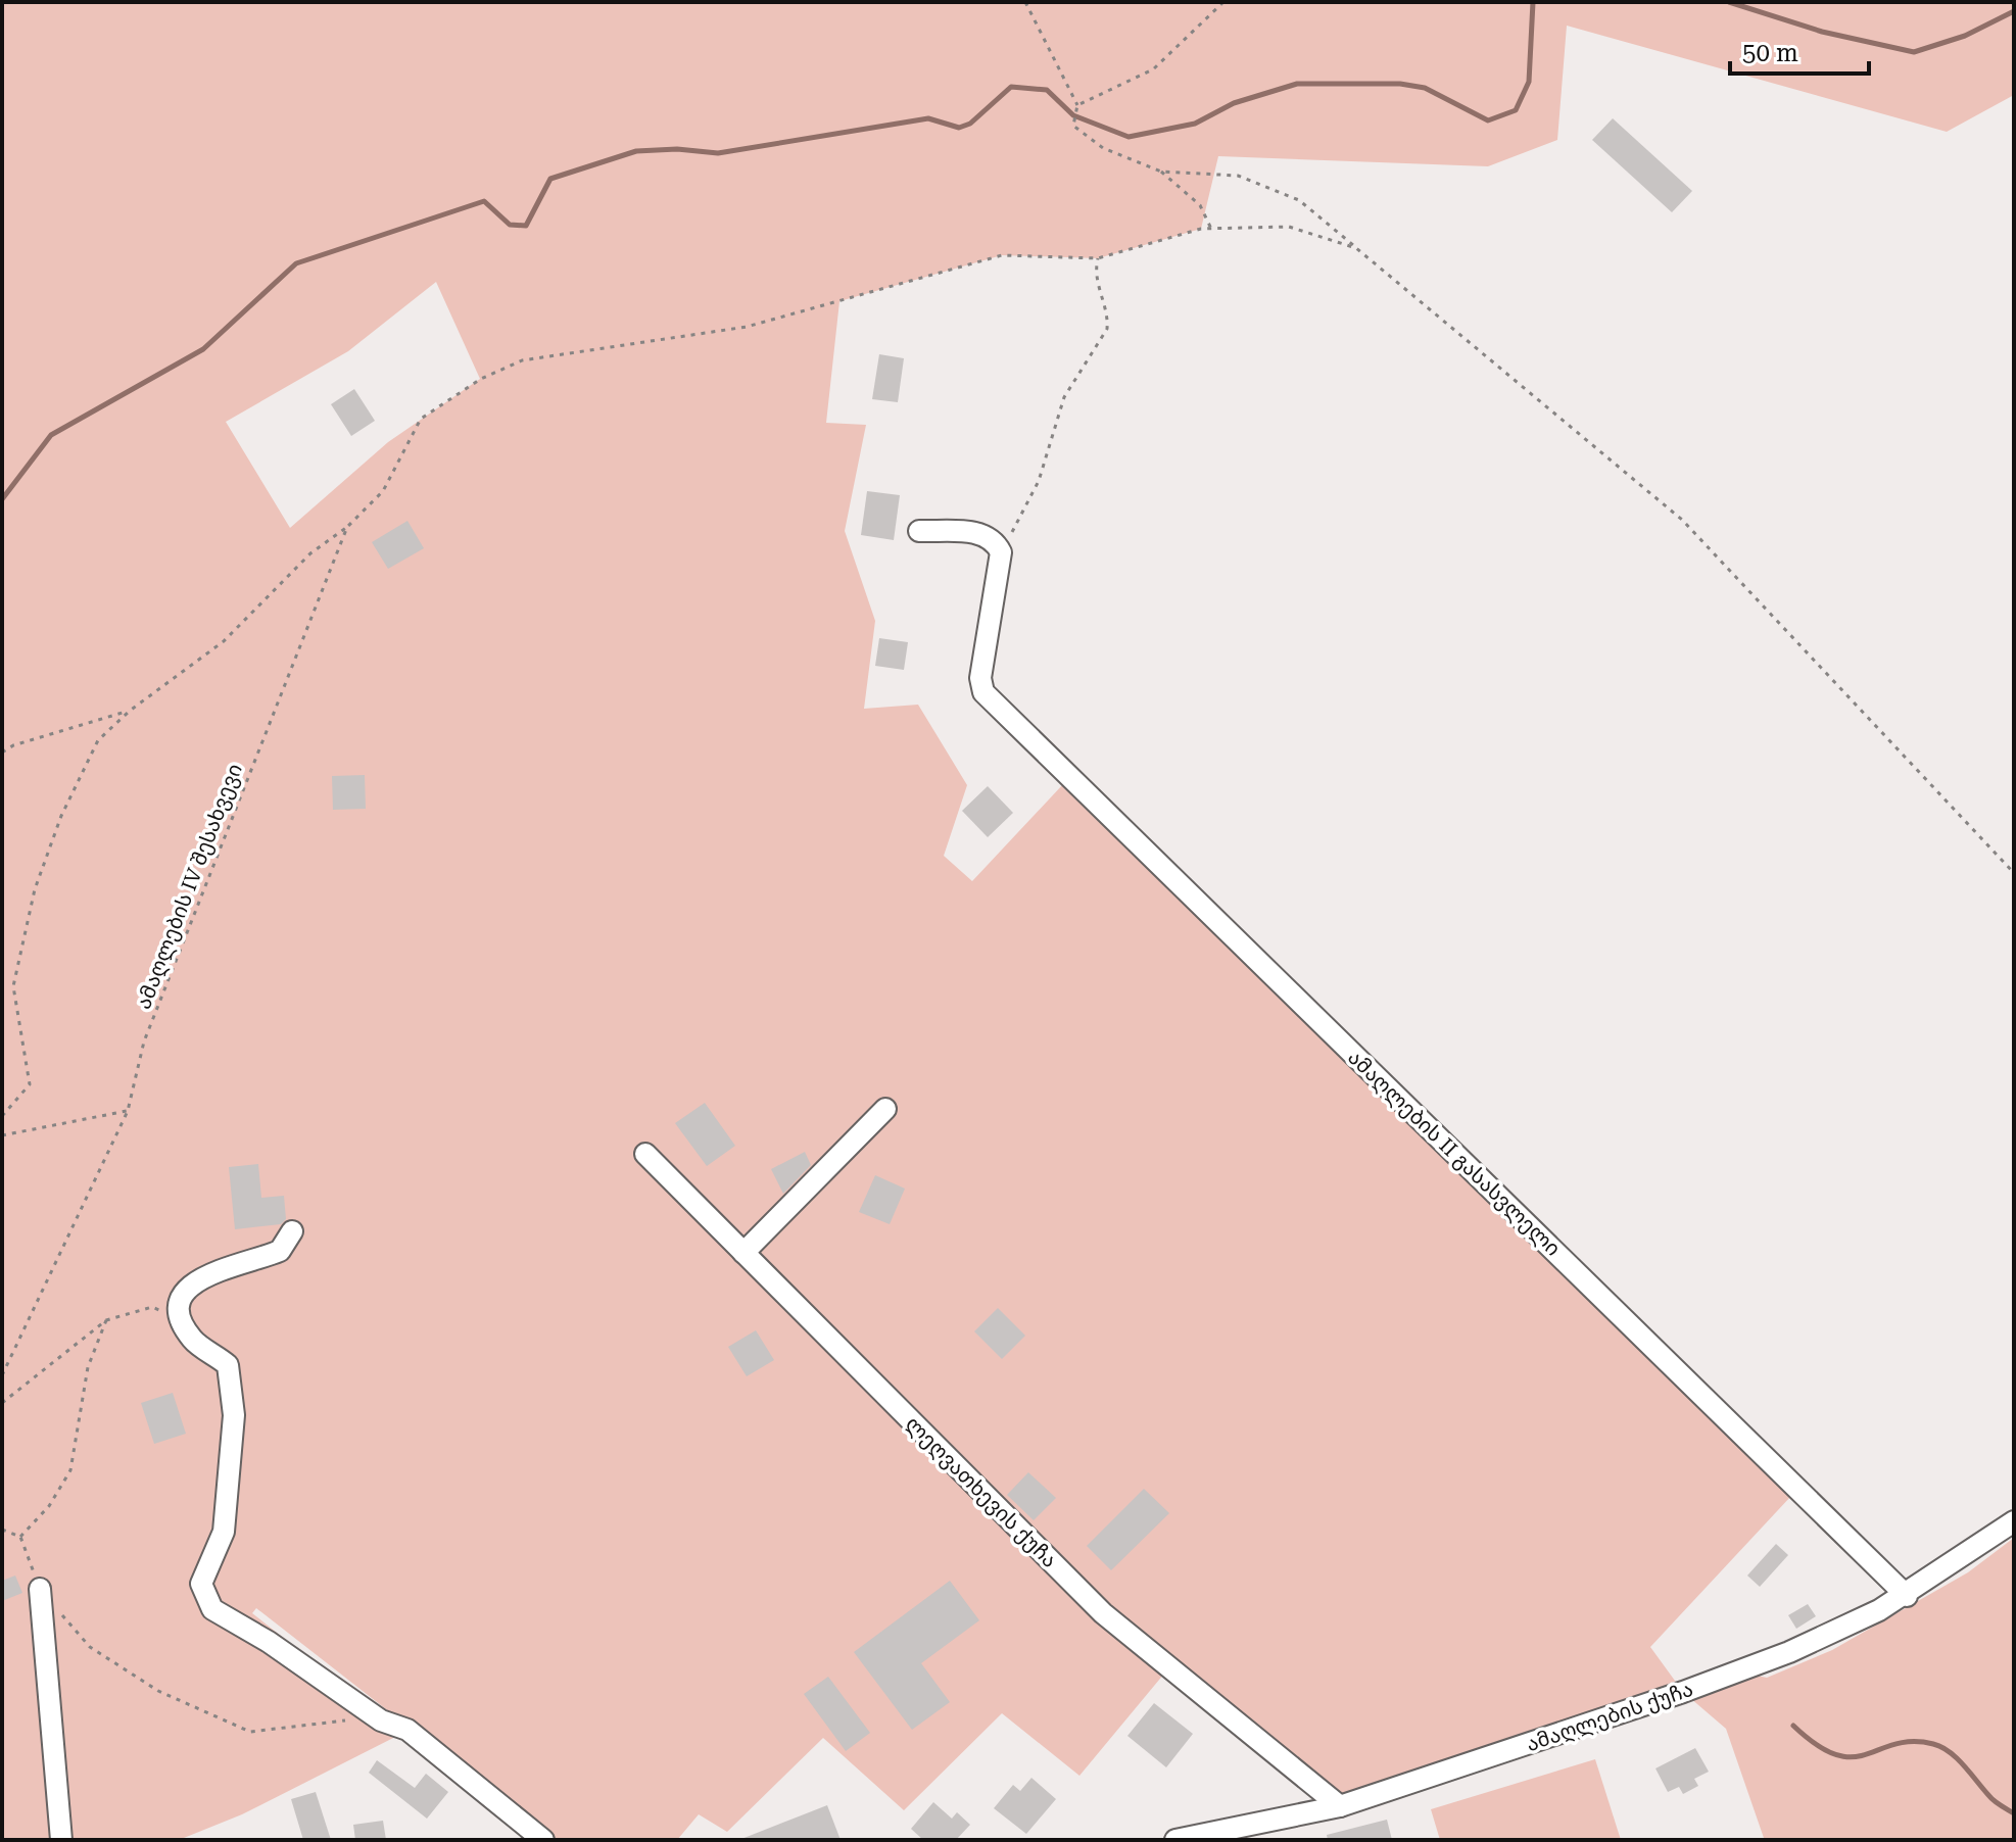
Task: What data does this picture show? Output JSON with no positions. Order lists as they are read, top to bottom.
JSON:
{
  "streets": {
    "street": ["ამაღლების II გასასვლელი", "ლეღვათხევის ქუჩა", "ამაღლების ქუჩა"],
    "path": ["ამაღლების IV შესახვევი"]
  },
  "crossings": [
    ["ამაღლების II გასასვლელი", "ამაღლების ქუჩა"],
    ["ლეღვათხევის ქუჩა", "ამაღლების ქუჩა"]
  ],
  "scale_bar": "50 m"
}
